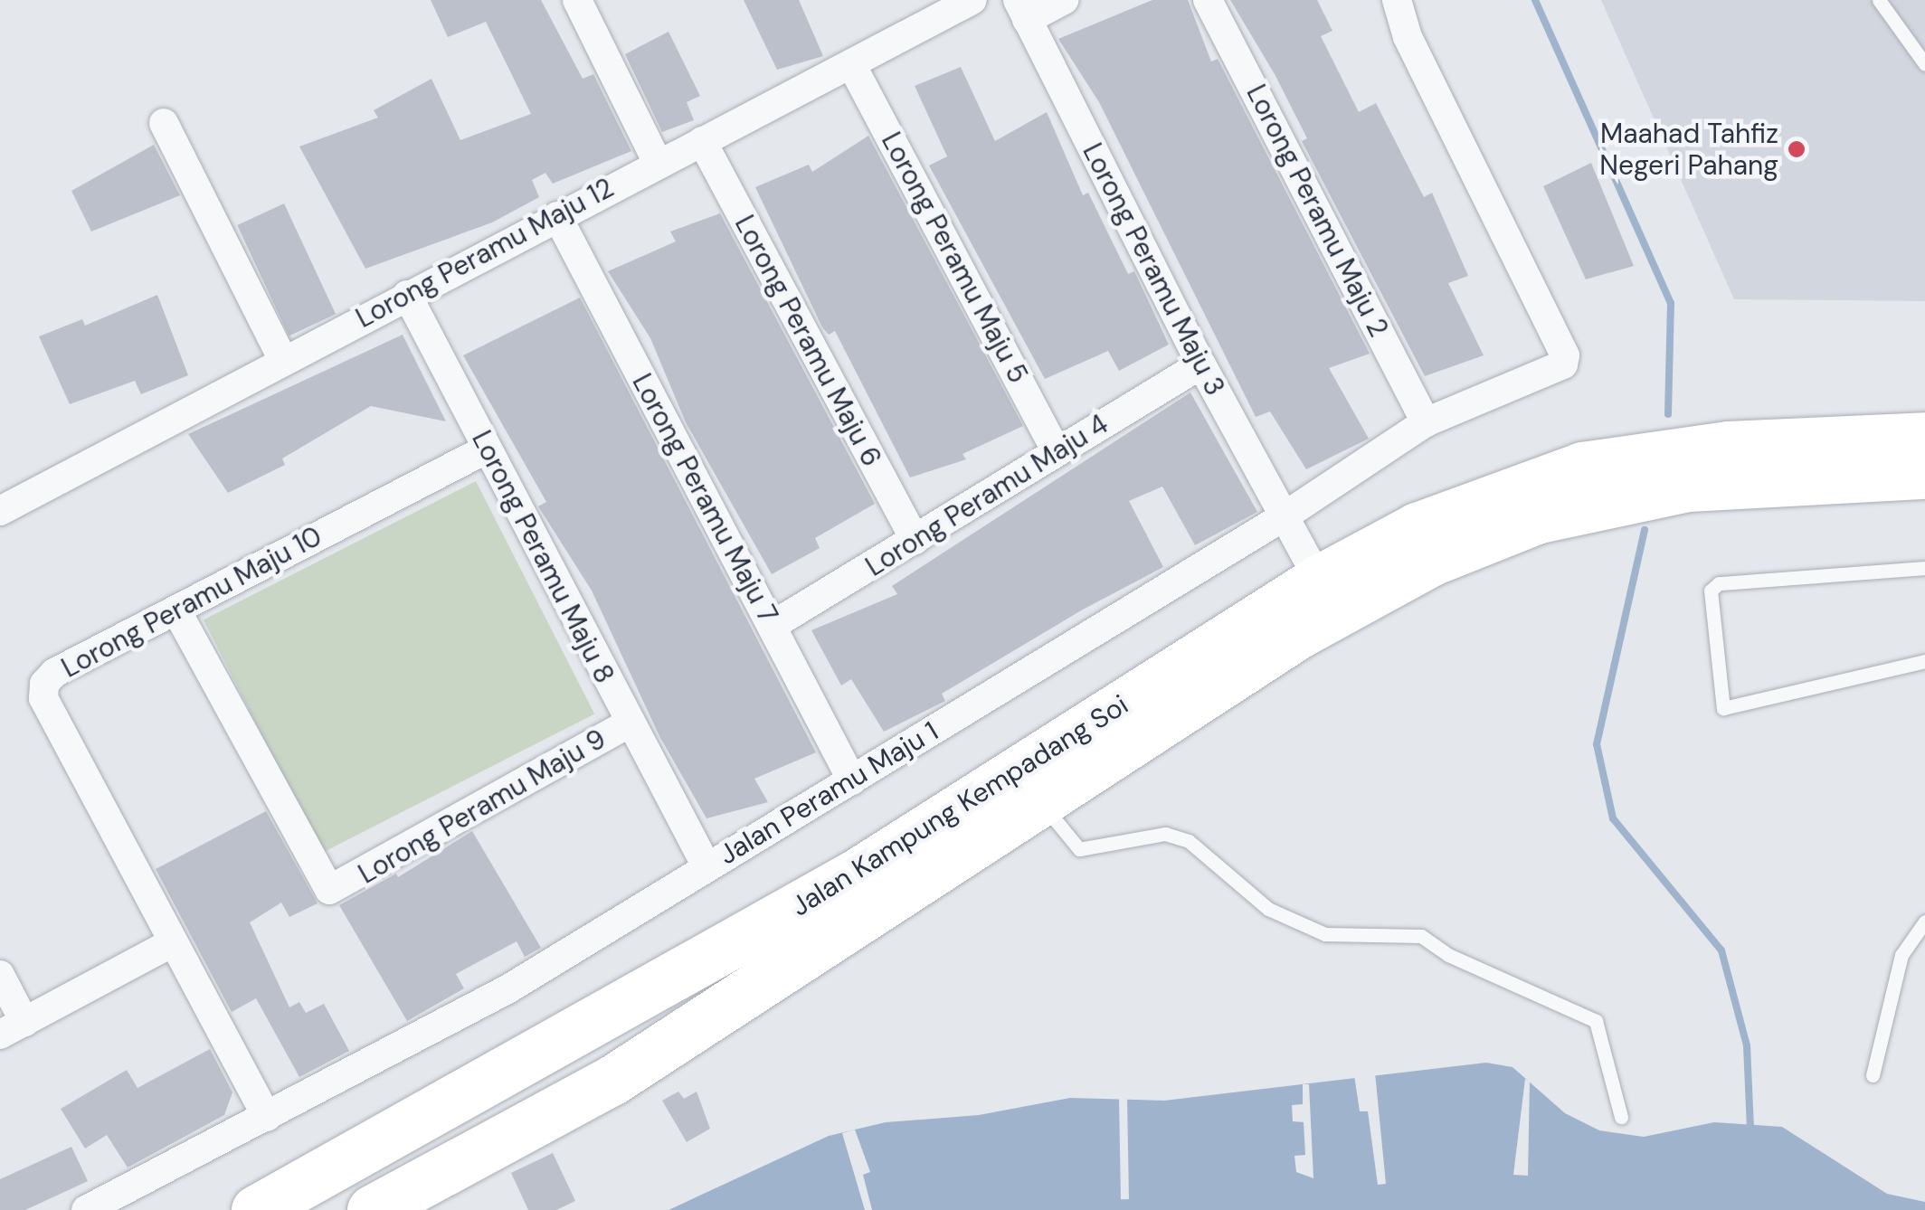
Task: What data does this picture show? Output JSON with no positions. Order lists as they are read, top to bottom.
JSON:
{
  "streets": {
    "highway": ["Jalan Kampung Kempadang Soi"],
    "street": [
      "Lorong Peramu Maju 2",
      "Lorong Peramu Maju 12",
      "Lorong Peramu Maju 5",
      "Lorong Peramu Maju 3",
      "Lorong Peramu Maju 6",
      "Lorong Peramu Maju 4",
      "Lorong Peramu Maju 7",
      "Lorong Peramu Maju 8",
      "Lorong Peramu Maju 10",
      "Jalan Peramu Maju 1",
      "Lorong Peramu Maju 9"
    ]
  },
  "crossings": [
    ["Lorong Peramu Maju 2", "Jalan Peramu Maju 1"],
    ["Lorong Peramu Maju 12", "Lorong Peramu Maju 5"],
    ["Lorong Peramu Maju 12", "Lorong Peramu Maju 6"],
    ["Lorong Peramu Maju 12", "Lorong Peramu Maju 7"],
    ["Lorong Peramu Maju 12", "Lorong Peramu Maju 8"],
    ["Lorong Peramu Maju 5", "Lorong Peramu Maju 4"],
    ["Lorong Peramu Maju 3", "Lorong Peramu Maju 4"],
    ["Lorong Peramu Maju 3", "Jalan Peramu Maju 1"],
    ["Lorong Peramu Maju 3", "Jalan Kampung Kempadang Soi"],
    ["Lorong Peramu Maju 6", "Lorong Peramu Maju 4"],
    ["Lorong Peramu Maju 4", "Lorong Peramu Maju 7"],
    ["Lorong Peramu Maju 7", "Jalan Peramu Maju 1"],
    ["Lorong Peramu Maju 8", "Lorong Peramu Maju 10"],
    ["Lorong Peramu Maju 8", "Jalan Peramu Maju 1"],
    ["Lorong Peramu Maju 8", "Lorong Peramu Maju 9"],
    ["Lorong Peramu Maju 10", "Jalan Peramu Maju 1"],
    ["Lorong Peramu Maju 10", "Lorong Peramu Maju 9"]
  ],
  "places": ["Maahad Tahfiz Negeri Pahang"]
}
